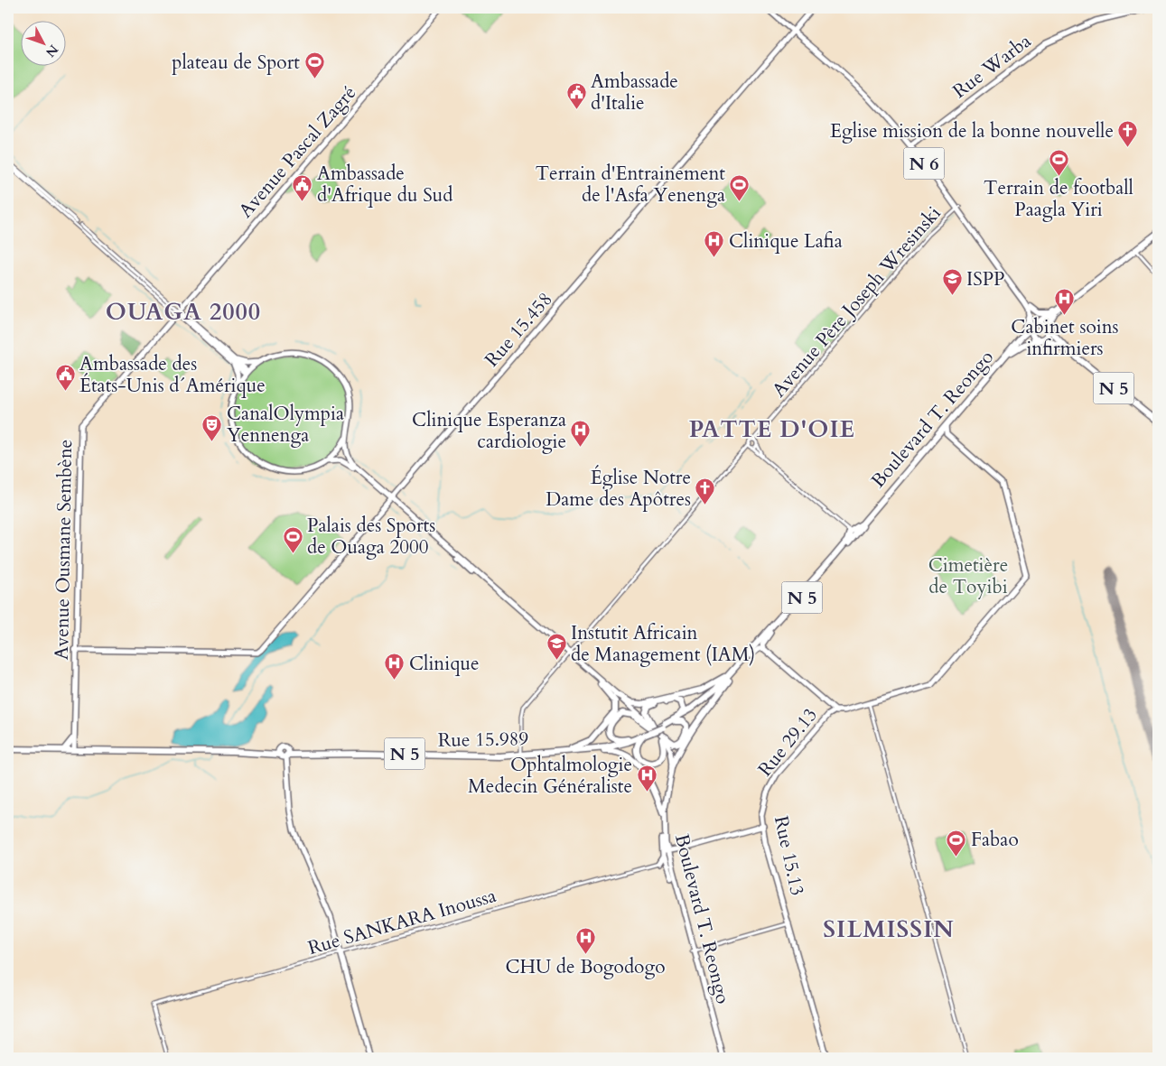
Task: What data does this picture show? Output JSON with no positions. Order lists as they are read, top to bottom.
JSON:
{
  "streets": {
    "highway": ["N 5", "Boulevard T. Reongo"],
    "main road": [
      "Rue Warba",
      "Avenue Pascal Zagré",
      "N 6",
      "Rue 15.458",
      "Avenue Ousmane Sembène",
      "Rue 15.13"
    ],
    "street": ["Avenue Père Joseph Wresinski", "Rue SANKARA Inoussa"]
  },
  "crossings": [
    ["Rue Warba", "N 6"],
    ["Avenue Pascal Zagré", "Avenue Ousmane Sembène"],
    ["N 6", "Avenue Père Joseph Wresinski"],
    ["N 6", "Rue 15.458"],
    ["N 6", "N 5"],
    ["N 6", "Boulevard T. Reongo"],
    ["Rue 15.458", "Avenue Ousmane Sembène"],
    ["N 5", "Boulevard T. Reongo"],
    ["N 5", "Avenue Ousmane Sembène"]
  ],
  "districts": ["OUAGA 2000", "PATTE D'OIE", "SILMISSIN"],
  "parks": ["Cimetière de Toyibi"],
  "places": {
    "sports": [
      "plateau de Sport",
      "Terrain de football Paagla Yiri",
      "Terrain d'Entrainement de l'Asfa Yenenga",
      "Palais des Sports de Ouaga 2000",
      "Fabao"
    ],
    "public building": ["Ambassade d'Italie", "Ambassade d'Afrique du Sud", "Ambassade des États-Unis d´Amérique"],
    "church": ["Eglise mission de la bonne nouvelle", "Église Notre Dame des Apôtres"],
    "hospital": [
      "Clinique Lafia",
      "Cabinet soins infirmiers",
      "Clinique Esperanza cardiologie",
      "Clinique",
      "Ophtalmologie Medecin Généraliste",
      "CHU de Bogodogo"
    ],
    "school or university": ["ISPP", "Instutit Africain de Management (IAM)"],
    "theatre": ["CanalOlympia Yennenga"]
  },
  "north": "bottom right"
}
